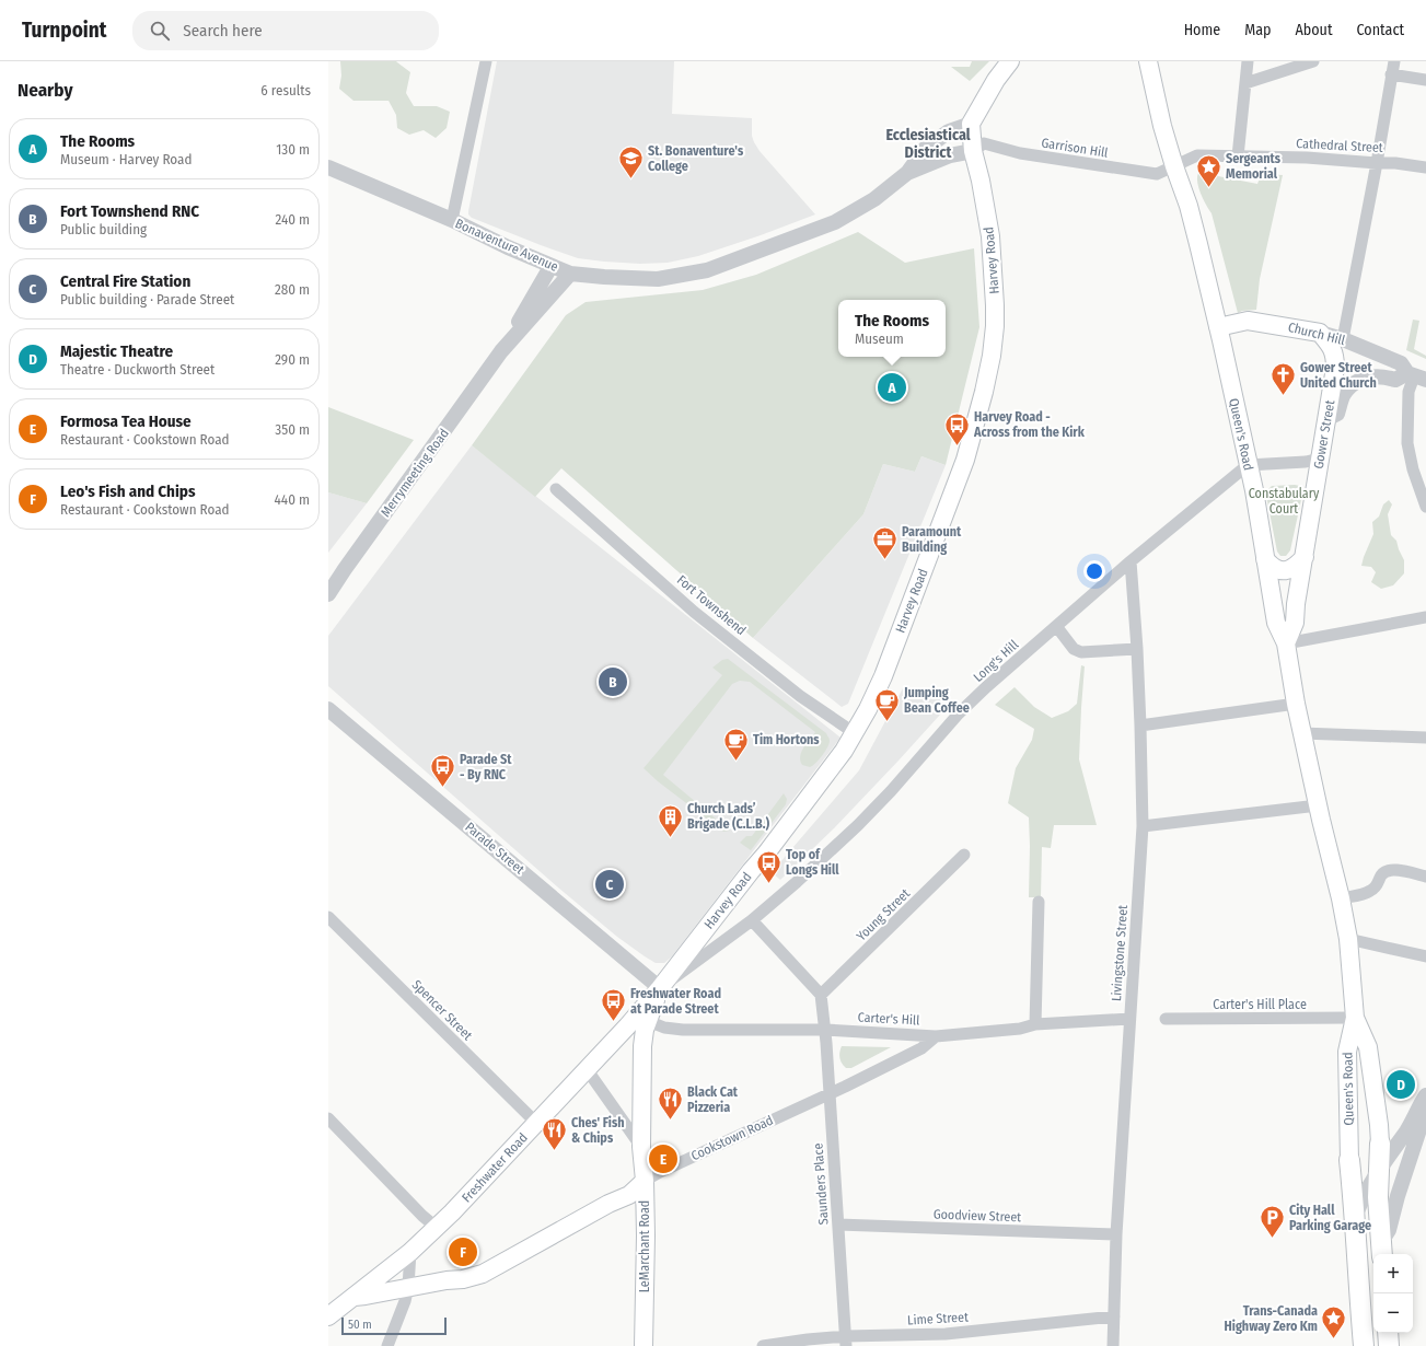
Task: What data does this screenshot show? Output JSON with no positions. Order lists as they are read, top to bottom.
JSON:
{
  "streets": {
    "main road": [
      "Harvey Road",
      "Church Hill",
      "Queen's Road",
      "Gower Street",
      "Cookstown Road",
      "Freshwater Road",
      "LeMarchant Road"
    ],
    "street": [
      "Cathedral Street",
      "Garrison Hill",
      "Bonaventure Avenue",
      "Merrymeeting Road",
      "Fort Townshend",
      "Long's Hill",
      "Parade Street",
      "Young Street",
      "Livingstone Street",
      "Carter's Hill Place",
      "Spencer Street",
      "Carter's Hill",
      "Saunders Place",
      "Goodview Street",
      "Lime Street"
    ]
  },
  "crossings": [
    ["Cathedral Street", "Garrison Hill"],
    ["Cathedral Street", "Queen's Road"],
    ["Garrison Hill", "Bonaventure Avenue"],
    ["Garrison Hill", "Harvey Road"],
    ["Garrison Hill", "Queen's Road"],
    ["Bonaventure Avenue", "Harvey Road"],
    ["Bonaventure Avenue", "Merrymeeting Road"],
    ["Harvey Road", "Fort Townshend"],
    ["Harvey Road", "Long's Hill"],
    ["Harvey Road", "Parade Street"],
    ["Harvey Road", "Freshwater Road"],
    ["Harvey Road", "LeMarchant Road"],
    ["Church Hill", "Queen's Road"],
    ["Church Hill", "Gower Street"],
    ["Queen's Road", "Gower Street"],
    ["Queen's Road", "Long's Hill"],
    ["Queen's Road", "Carter's Hill Place"],
    ["Long's Hill", "Parade Street"],
    ["Long's Hill", "Livingstone Street"],
    ["Long's Hill", "Freshwater Road"],
    ["Long's Hill", "LeMarchant Road"],
    ["Parade Street", "Freshwater Road"],
    ["Parade Street", "LeMarchant Road"],
    ["Young Street", "Saunders Place"],
    ["Livingstone Street", "Carter's Hill"],
    ["Livingstone Street", "Goodview Street"],
    ["Livingstone Street", "Lime Street"],
    ["Spencer Street", "Freshwater Road"],
    ["Carter's Hill", "Cookstown Road"],
    ["Carter's Hill", "Saunders Place"],
    ["Carter's Hill", "LeMarchant Road"],
    ["Cookstown Road", "Saunders Place"],
    ["Cookstown Road", "LeMarchant Road"],
    ["Freshwater Road", "LeMarchant Road"],
    ["Saunders Place", "Goodview Street"],
    ["Saunders Place", "Lime Street"]
  ],
  "districts": ["Ecclesiastical District"],
  "parks": ["Constabulary Court"],
  "places": {
    "school or university": ["St. Bonaventure's College"],
    "place": ["Sergeants Memorial", "Trans-Canada Highway Zero Km"],
    "church": ["Gower Street United Church"],
    "bus stop": [
      "Harvey Road - Across from the Kirk",
      "Parade St - By RNC",
      "Top of Longs Hill",
      "Freshwater Road at Parade Street"
    ],
    "office": ["Paramount Building"],
    "cafe": ["Jumping Bean Coffee", "Tim Hortons"],
    "building": ["Church Lads’ Brigade (C.L.B.)"],
    "restaurant": ["Black Cat Pizzeria", "Ches' Fish & Chips"],
    "parking": ["City Hall Parking Garage"]
  },
  "scale_bar": "50 m",
  "page": {
    "header": "Turnpoint",
    "search": "Search here",
    "nav": [
      "Home",
      "Map",
      "About",
      "Contact"
    ],
    "heading": ["Nearby", "6 results"],
    "list": [
      {
        "mark": "A",
        "name": "The Rooms",
        "note": "Museum · Harvey Road",
        "value": "130 m"
      },
      {
        "mark": "B",
        "name": "Fort Townshend RNC",
        "note": "Public building",
        "value": "240 m"
      },
      {
        "mark": "C",
        "name": "Central Fire Station",
        "note": "Public building · Parade Street",
        "value": "280 m"
      },
      {
        "mark": "D",
        "name": "Majestic Theatre",
        "note": "Theatre · Duckworth Street",
        "value": "290 m"
      },
      {
        "mark": "E",
        "name": "Formosa Tea House",
        "note": "Restaurant · Cookstown Road",
        "value": "350 m"
      },
      {
        "mark": "F",
        "name": "Leo's Fish and Chips",
        "note": "Restaurant · Cookstown Road",
        "value": "440 m"
      }
    ],
    "popup": ["The Rooms", "Museum"],
    "pins": [
      "A",
      "B",
      "C",
      "D",
      "E",
      "F"
    ],
    "map_buttons": ["+", "−"],
    "scale": "50 m"
  }
}
